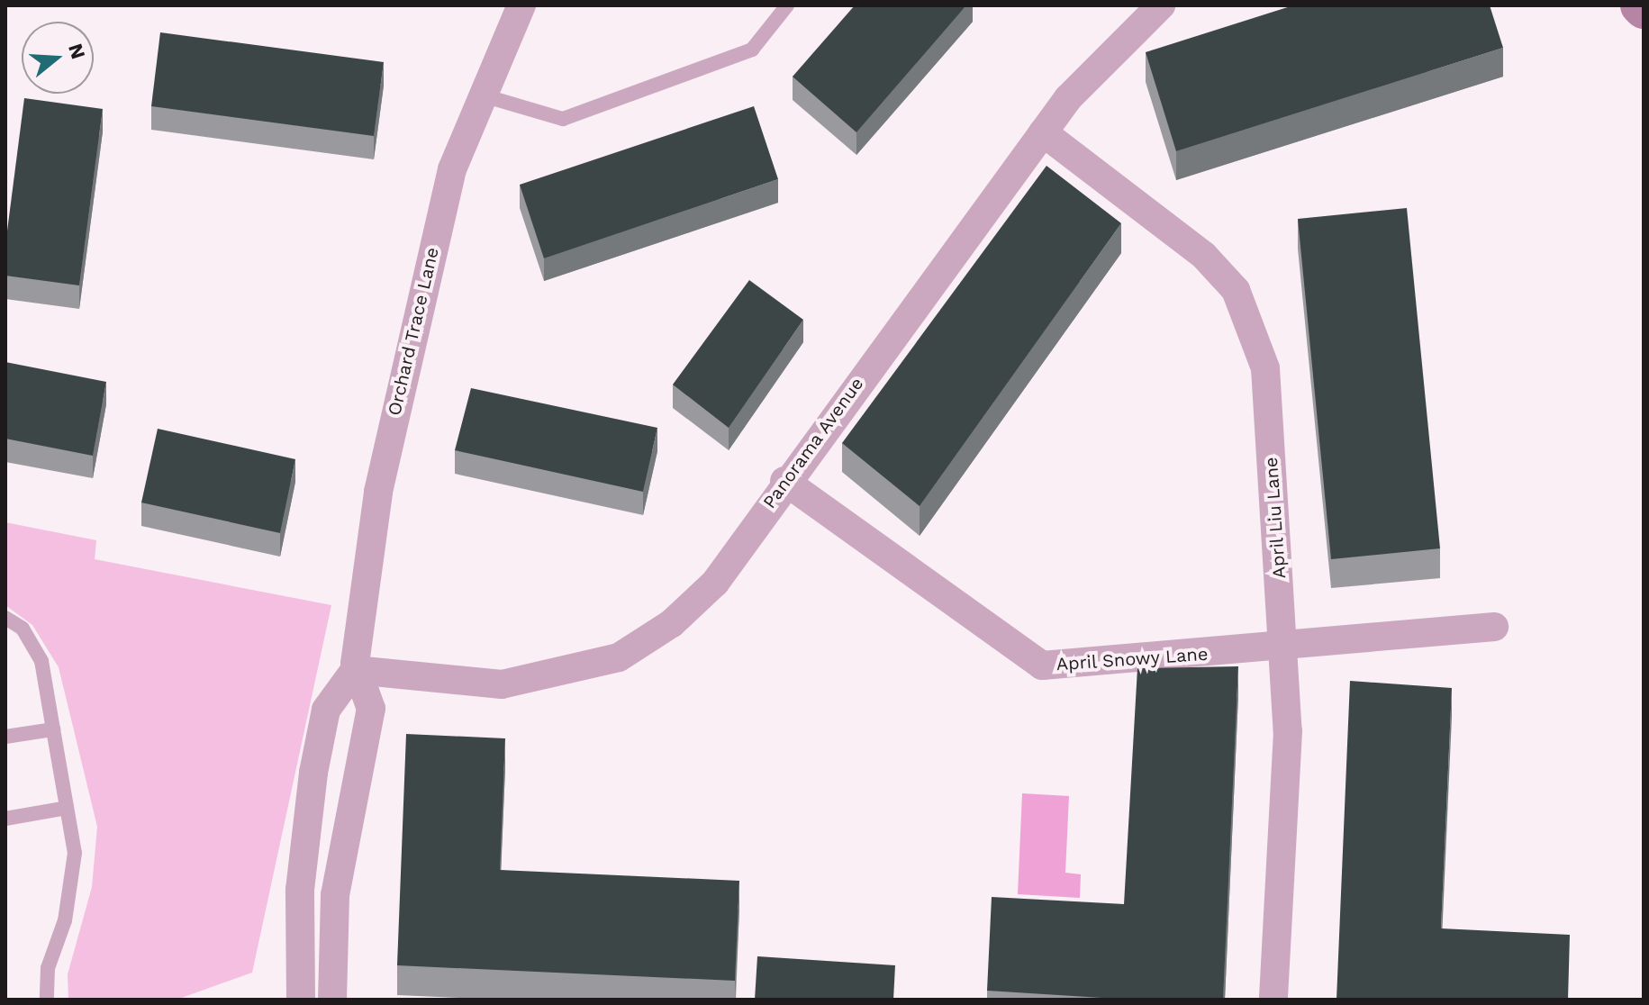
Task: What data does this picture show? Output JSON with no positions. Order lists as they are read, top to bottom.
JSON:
{
  "streets": {
    "street": [
      "Orchard Trace Lane",
      "Panorama Avenue",
      "April Liu Lane",
      "April Snowy Lane"
    ]
  },
  "crossings": [
    ["Orchard Trace Lane", "Panorama Avenue"],
    ["Panorama Avenue", "April Liu Lane"],
    ["Panorama Avenue", "April Snowy Lane"],
    ["April Liu Lane", "April Snowy Lane"]
  ],
  "north": "right"
}
